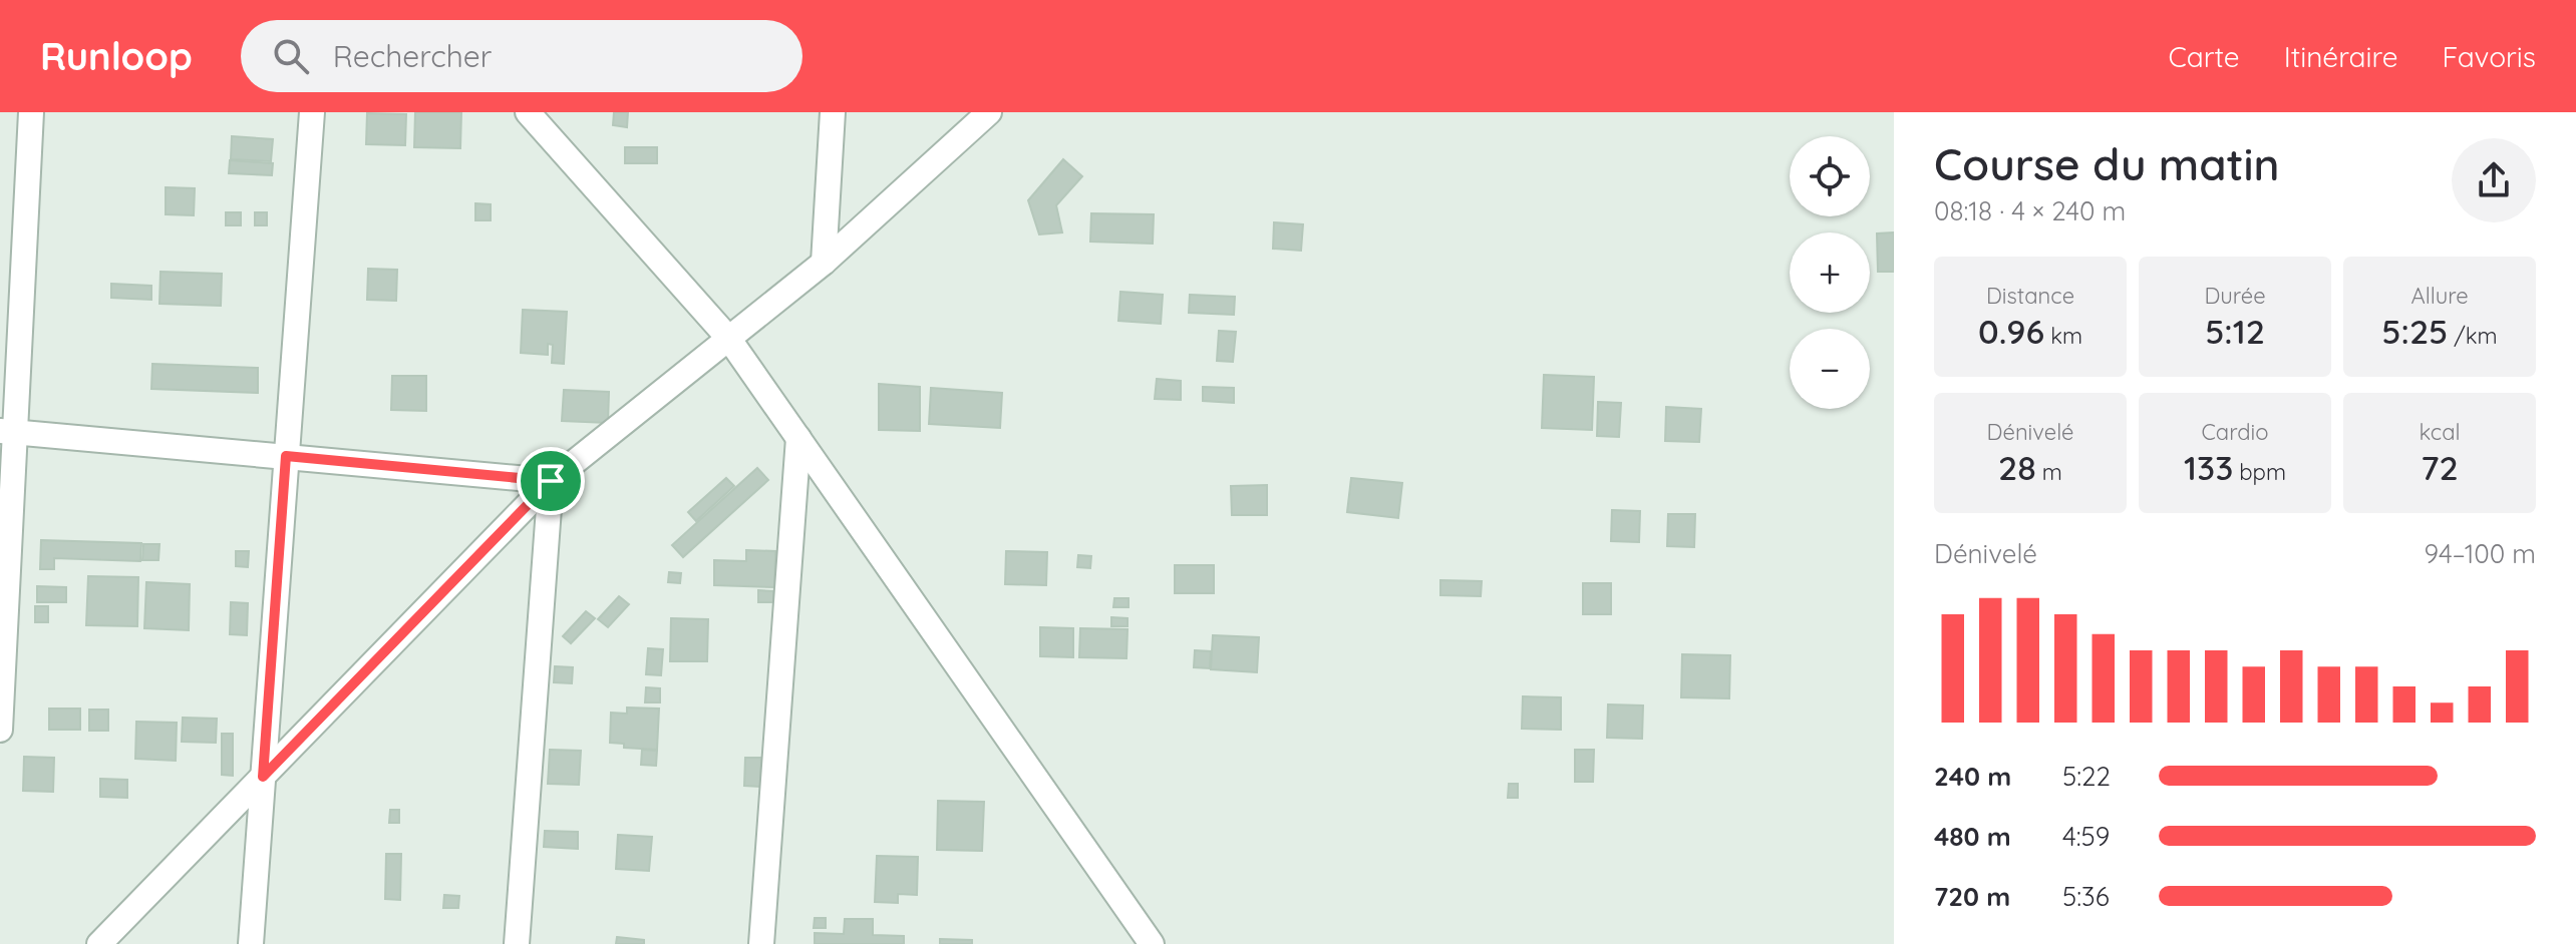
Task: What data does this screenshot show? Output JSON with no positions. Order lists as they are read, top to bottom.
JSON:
{
  "page": {
    "header": "Runloop",
    "search": "Rechercher",
    "nav": ["Carte", "Itinéraire", "Favoris"],
    "heading": ["Course du matin", "08:18 · 4 × 240 m"],
    "map_buttons": ["+", "−"],
    "stats": [
      ["Distance", "0.96 km"],
      ["Durée", "5:12"],
      ["Allure", "5:25 /km"],
      ["Dénivelé", "28 m"],
      ["Cardio", "133 bpm"],
      ["kcal", "72"]
    ],
    "chart": ["Dénivelé", "94–100 m"],
    "list": [
      {
        "name": "240 m",
        "note": "5:22"
      },
      {
        "name": "480 m",
        "note": "4:59"
      },
      {
        "name": "720 m",
        "note": "5:36"
      }
    ]
  }
}
